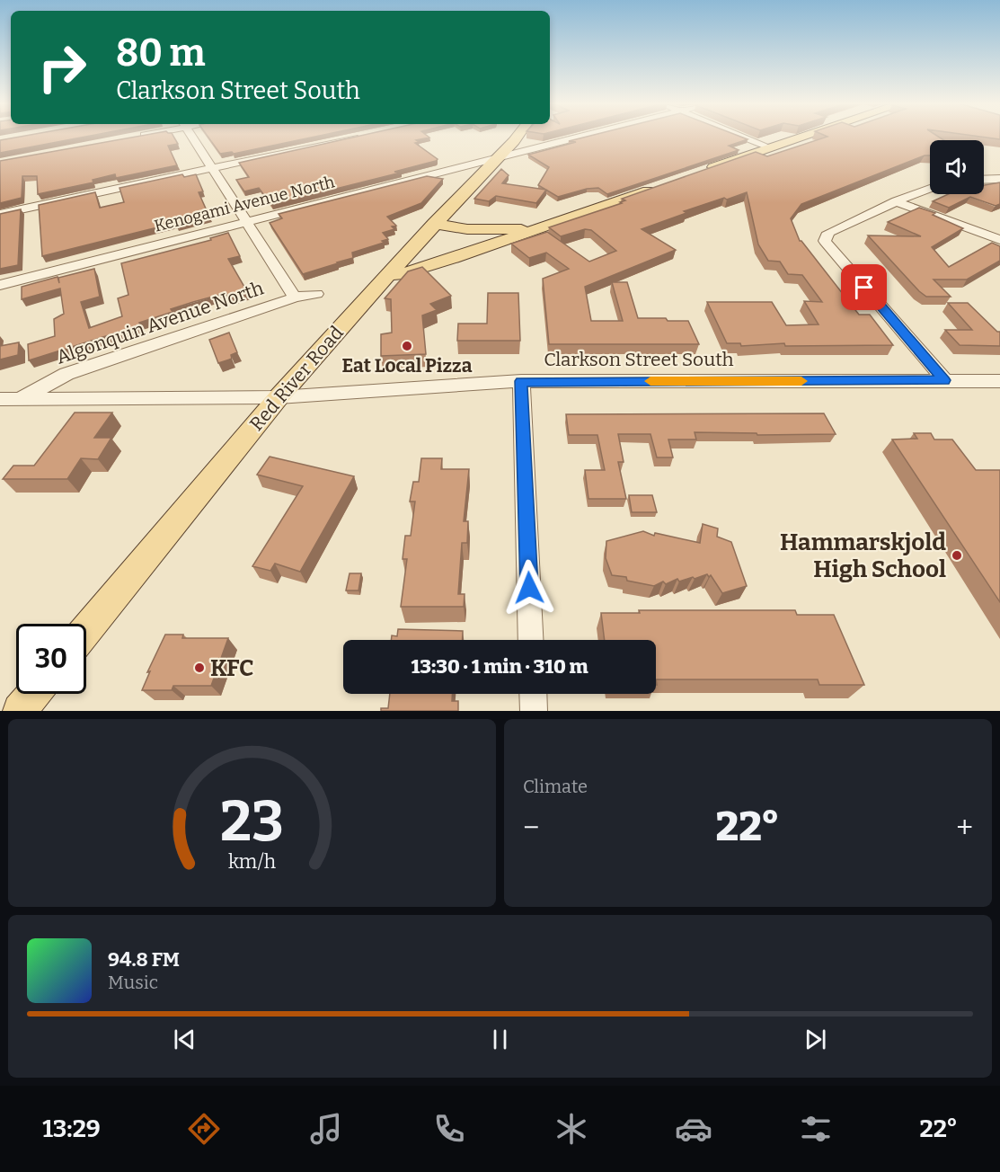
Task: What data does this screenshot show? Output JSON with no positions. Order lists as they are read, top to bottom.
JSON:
{
  "streets": {
    "main road": ["Red River Road"],
    "street": ["Kenogami Avenue North", "Algonquin Avenue North", "Clarkson Street South"]
  },
  "crossings": [
    ["Kenogami Avenue North", "Red River Road"],
    ["Algonquin Avenue North", "Clarkson Street South"],
    ["Clarkson Street South", "Red River Road"]
  ],
  "places": ["Eat Local Pizza", "Hammarskjold High School", "KFC"],
  "page": {
    "turn": ["80 m", "Clarkson Street South"],
    "limit": "30",
    "trip": "13:30 · 1 min · 310 m",
    "tile": "Climate",
    "heat": ["−", "22°", "+"],
    "song": ["94.8 FM", "Music"],
    "tabs": ["13:29", "22°"],
    "gauge": ["23", "km/h"]
  }
}
